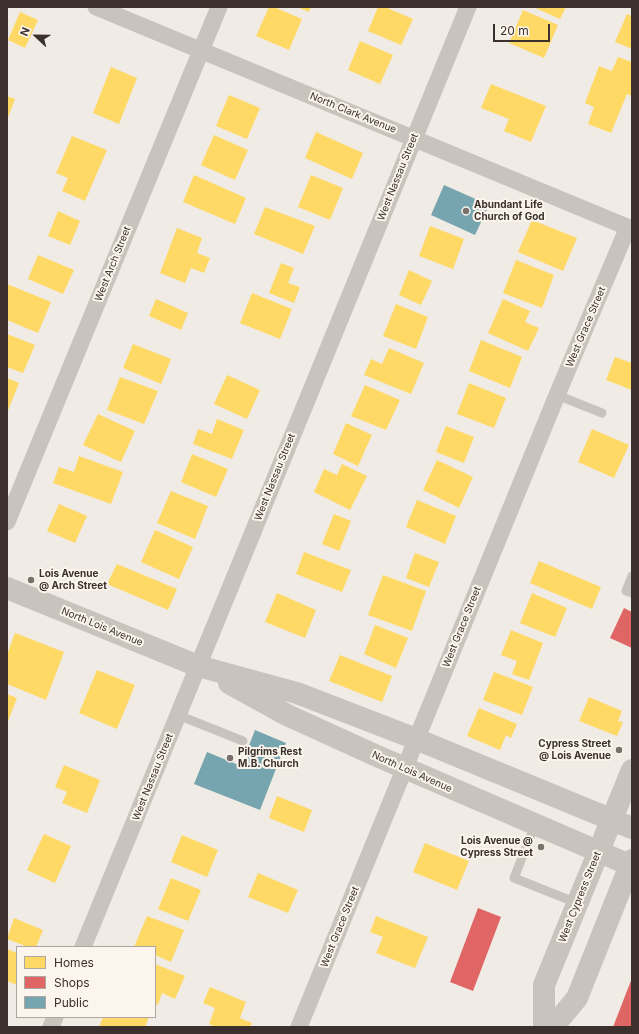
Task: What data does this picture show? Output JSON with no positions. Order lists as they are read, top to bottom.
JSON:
{
  "streets": {
    "street": [
      "North Clark Avenue",
      "West Nassau Street",
      "West Arch Street",
      "West Grace Street",
      "North Lois Avenue",
      "West Cypress Street"
    ]
  },
  "crossings": [
    ["North Clark Avenue", "West Nassau Street"],
    ["North Clark Avenue", "West Arch Street"],
    ["North Clark Avenue", "West Grace Street"],
    ["West Nassau Street", "North Lois Avenue"],
    ["West Grace Street", "North Lois Avenue"],
    ["North Lois Avenue", "West Cypress Street"]
  ],
  "places": [
    "Abundant Life Church of God",
    "Lois Avenue @ Arch Street",
    "Cypress Street @ Lois Avenue",
    "Pilgrims Rest M.B. Church",
    "Lois Avenue @ Cypress Street"
  ],
  "legend": ["Homes", "Shops", "Public"],
  "scale_bar": "20 m",
  "north": "left"
}
